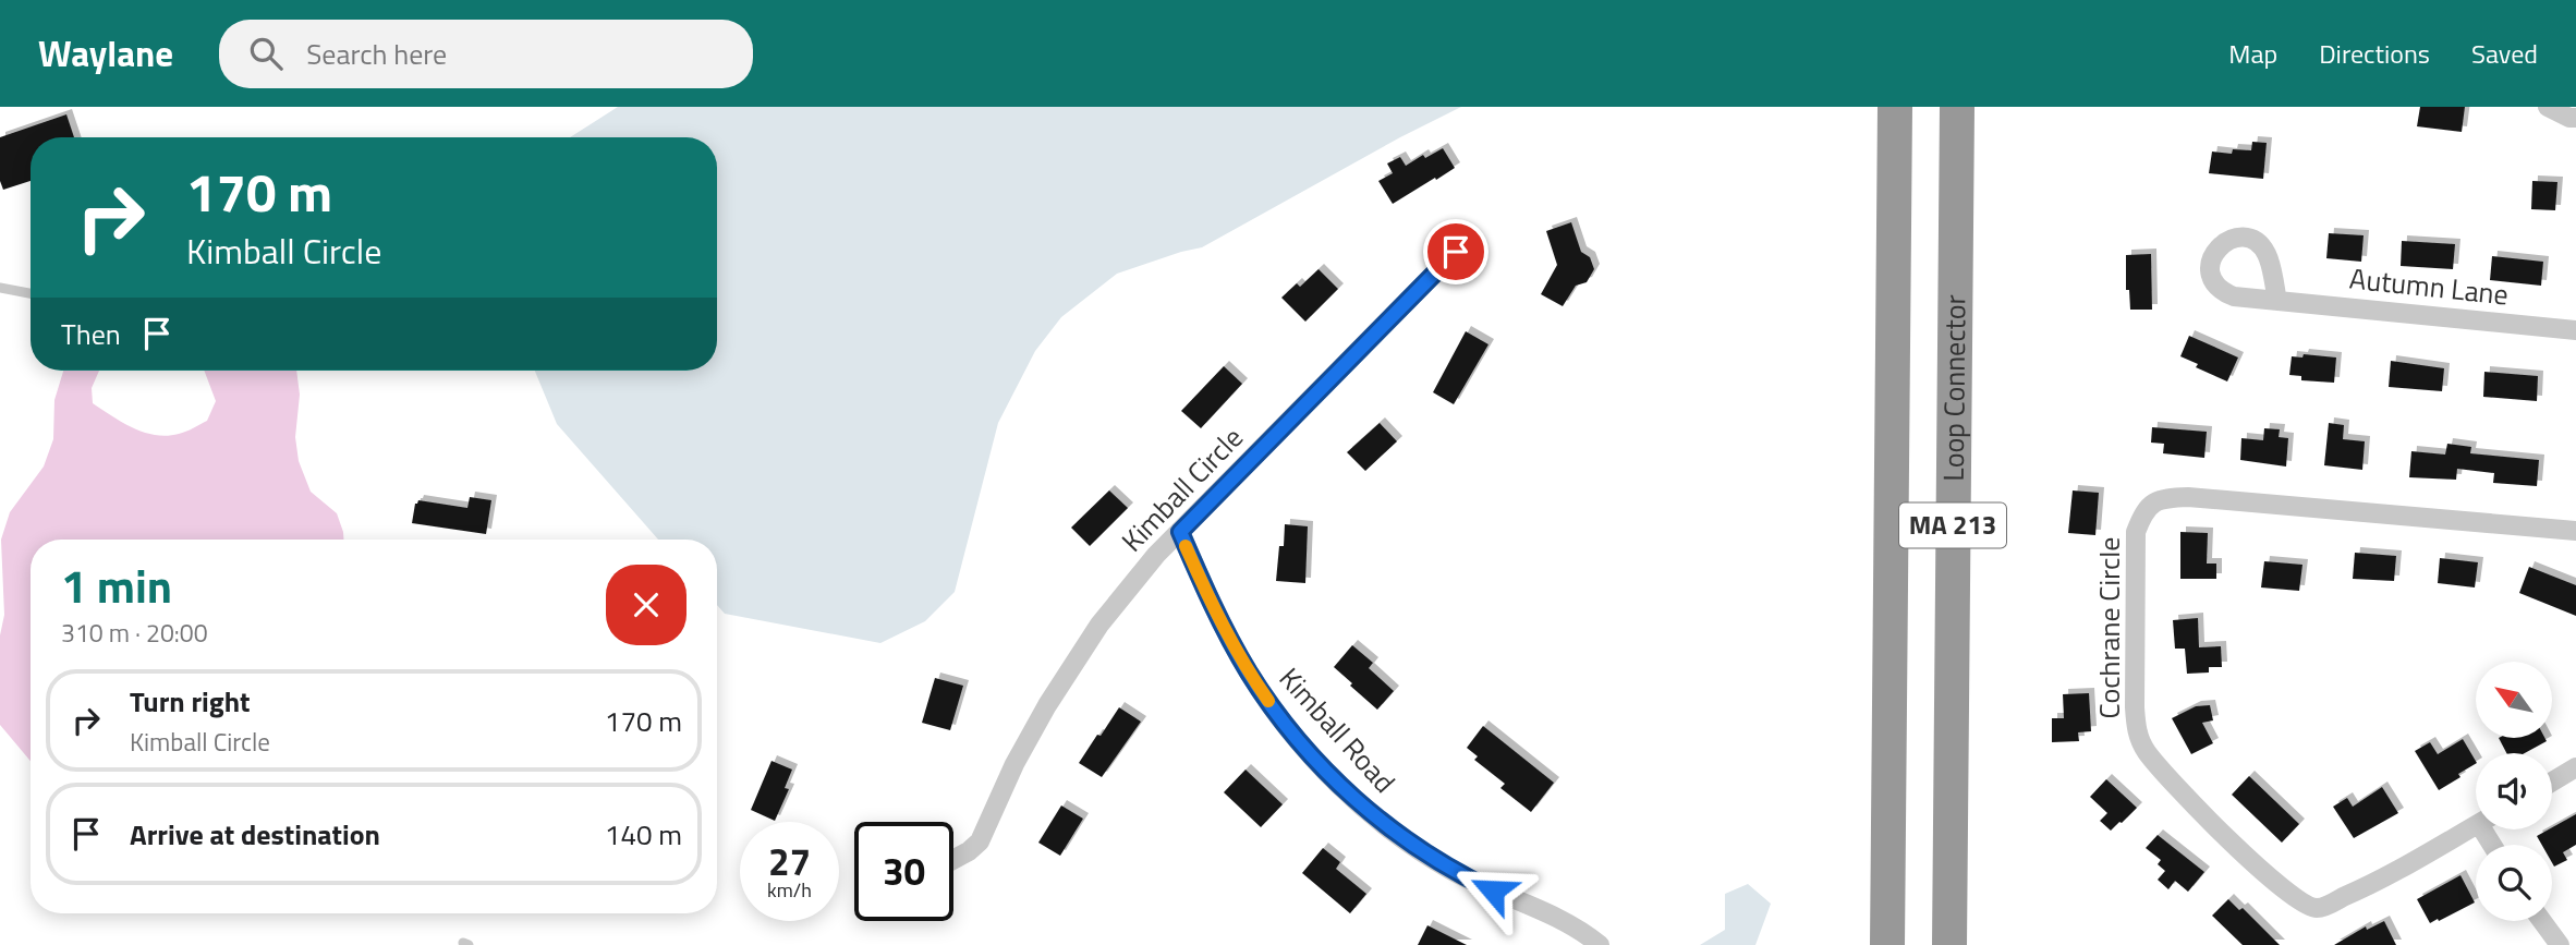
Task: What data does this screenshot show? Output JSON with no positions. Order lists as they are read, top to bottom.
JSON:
{
  "streets": {
    "highway": ["Loop Connector", "MA 213"],
    "street": [
      "Autumn Lane",
      "Kimball Circle",
      "Cochrane Circle",
      "Kimball Road"
    ]
  },
  "crossings": [
    ["Kimball Circle", "Kimball Road"]
  ],
  "north": "top left",
  "page": {
    "header": "Waylane",
    "search": "Search here",
    "nav": ["Map", "Directions", "Saved"],
    "turn": ["170 m", "Kimball Circle"],
    "then": "Then",
    "heading": ["1 min", "310 m · 20:00"],
    "list": [
      {
        "name": "Turn right",
        "note": "Kimball Circle",
        "value": "170 m"
      },
      {
        "name": "Arrive at destination",
        "value": "140 m"
      }
    ],
    "speed": "27 km/h",
    "limit": "30"
  }
}
